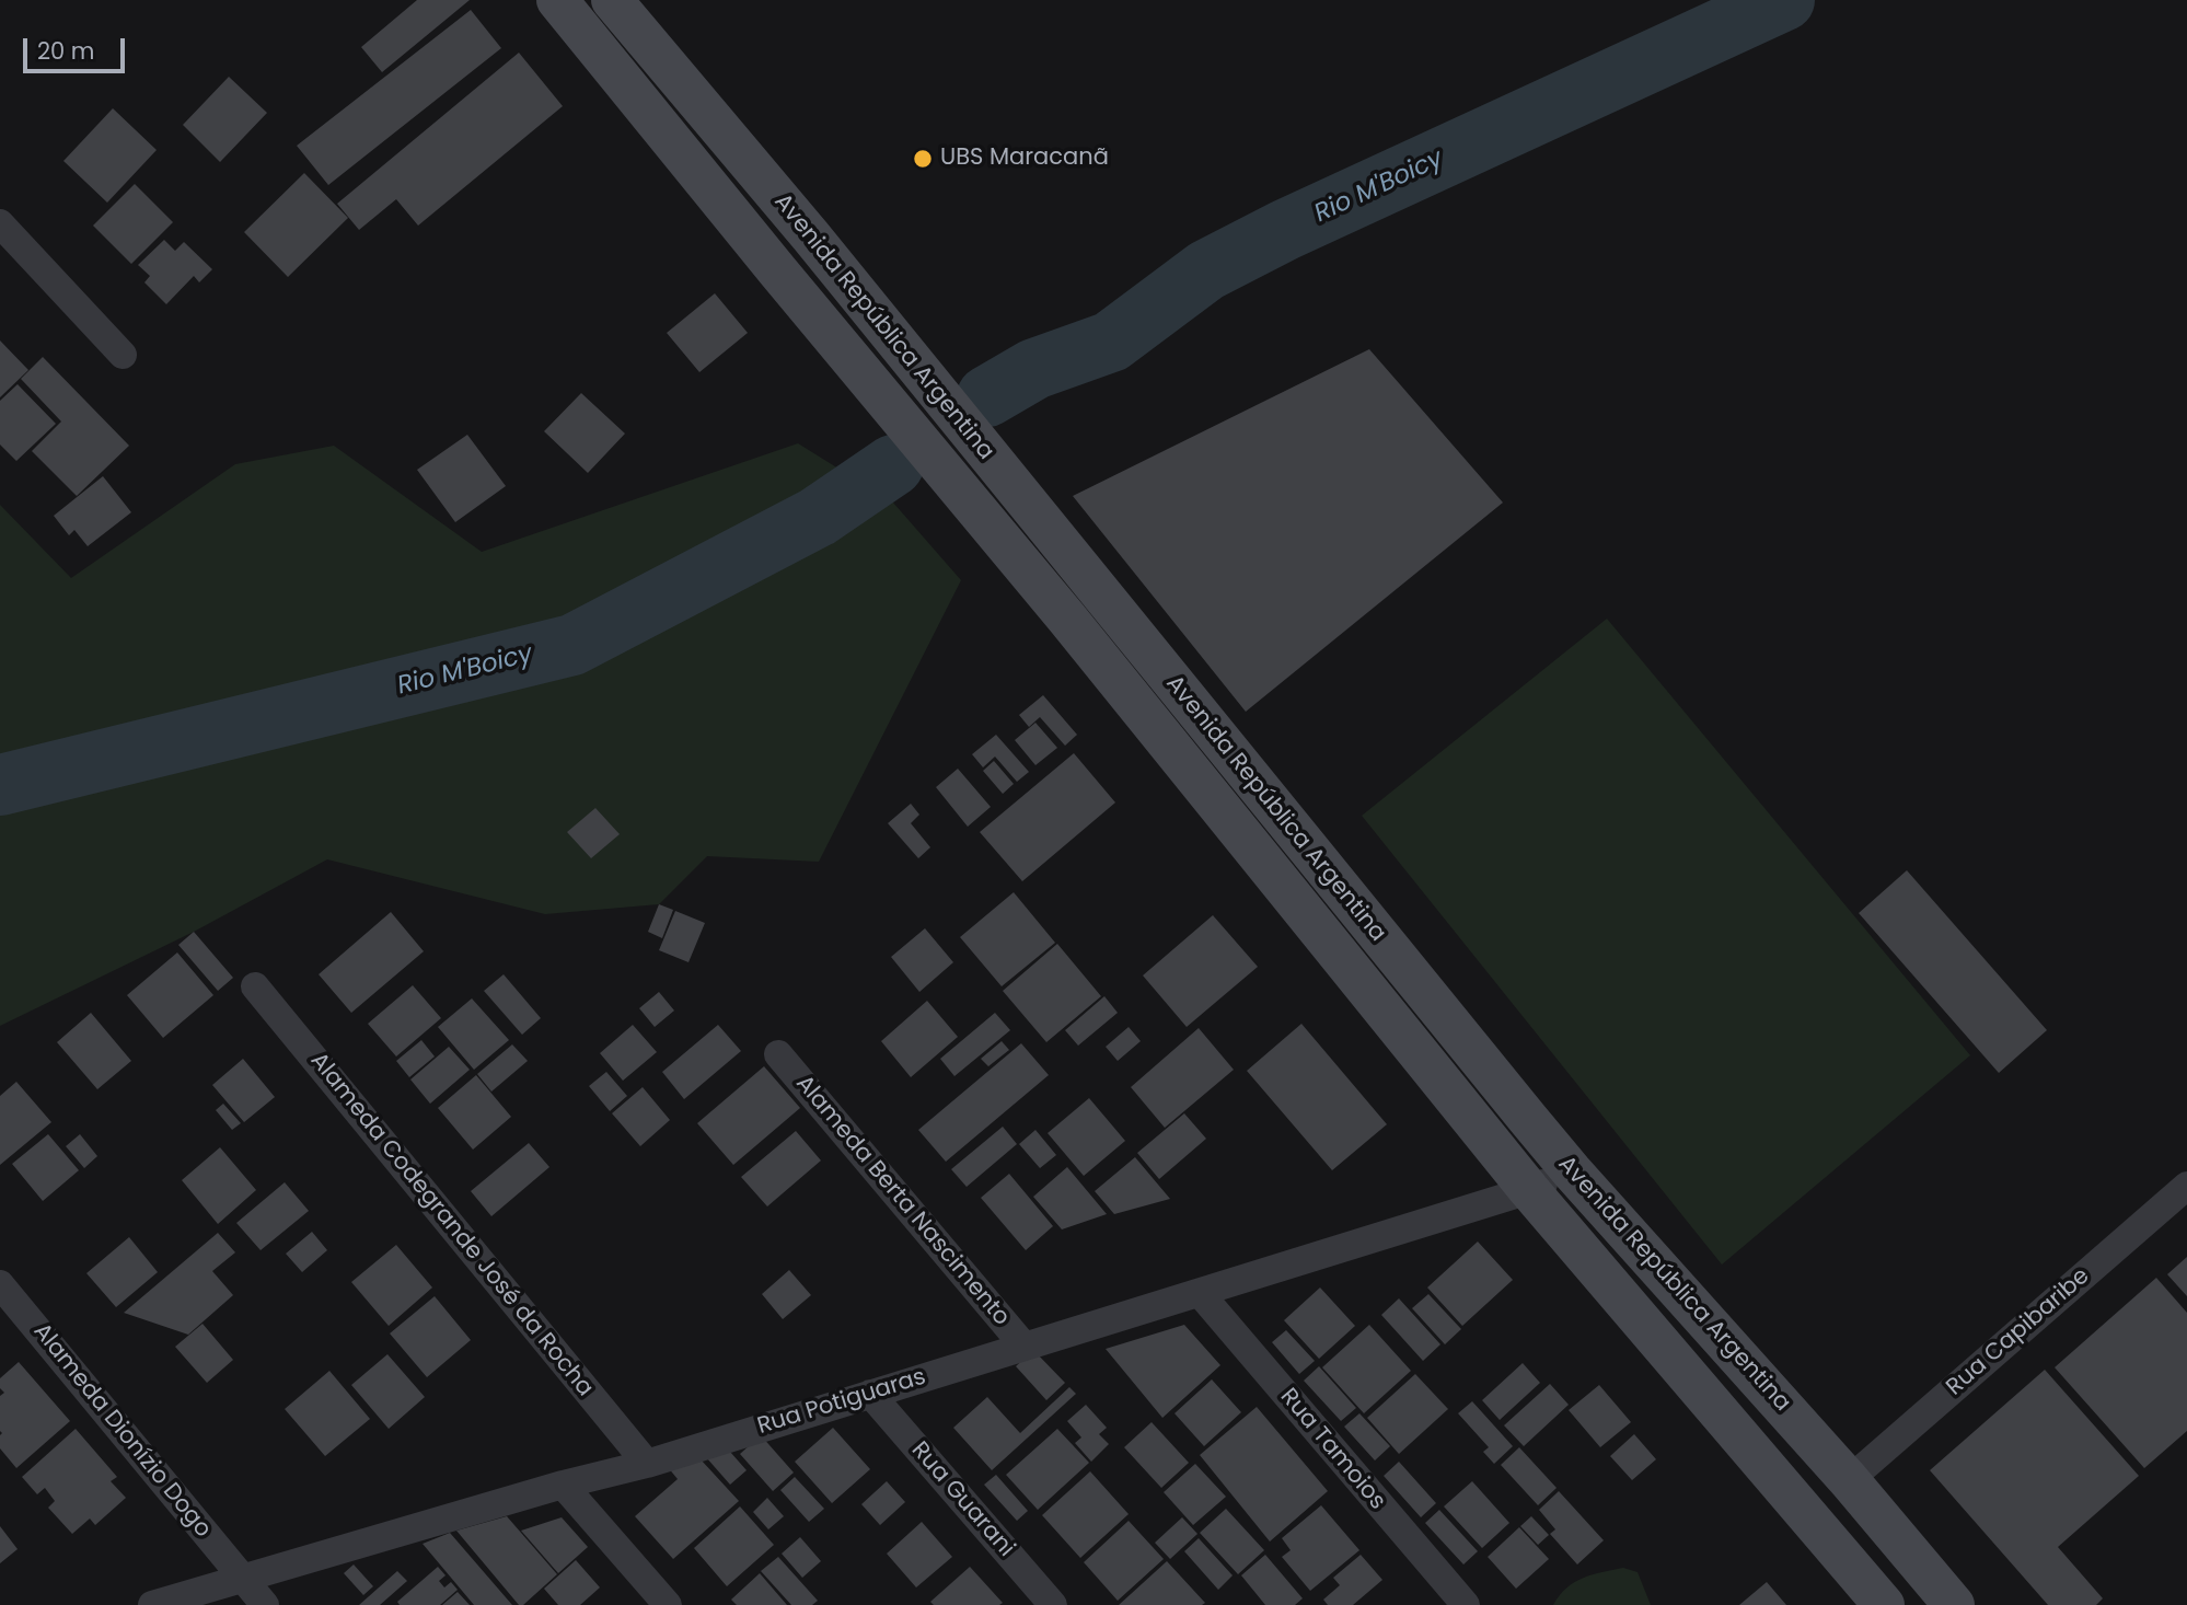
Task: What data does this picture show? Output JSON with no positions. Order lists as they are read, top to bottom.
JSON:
{
  "streets": {
    "main road": ["Avenida República Argentina"],
    "street": [
      "Alameda Berta Nascimento",
      "Alameda Codegrande José da Rocha",
      "Rua Capibaribe",
      "Rua Potiguaras",
      "Alameda Dionízio Dogo",
      "Rua Tamoios",
      "Rua Guarani"
    ]
  },
  "crossings": [
    ["Avenida República Argentina", "Rua Capibaribe"],
    ["Avenida República Argentina", "Rua Potiguaras"],
    ["Alameda Berta Nascimento", "Rua Potiguaras"],
    ["Alameda Codegrande José da Rocha", "Rua Potiguaras"],
    ["Rua Potiguaras", "Alameda Dionízio Dogo"],
    ["Rua Potiguaras", "Rua Tamoios"],
    ["Rua Potiguaras", "Rua Guarani"]
  ],
  "water": ["Rio M'Boicy"],
  "places": ["UBS Maracanã"],
  "scale_bar": "20 m"
}
